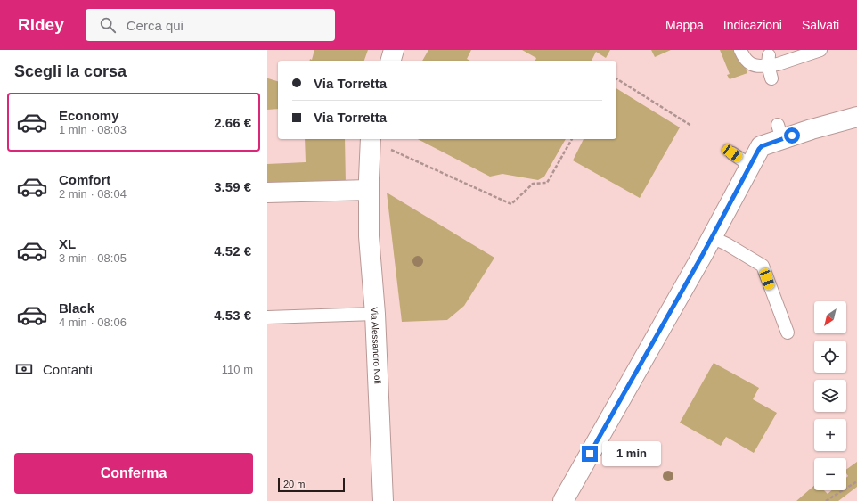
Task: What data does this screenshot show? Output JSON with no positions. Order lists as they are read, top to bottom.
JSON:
{
  "streets": {
    "street": ["Via Alessandro Noli"]
  },
  "scale_bar": "20 m",
  "north": "bottom left",
  "page": {
    "header": "Ridey",
    "search": "Cerca qui",
    "nav": ["Mappa", "Indicazioni", "Salvati"],
    "heading": "Scegli la corsa",
    "banner": ["Via Torretta", "Via Torretta"],
    "list": [
      {
        "name": "Economy",
        "note": "1 min · 08:03",
        "value": "2.66 €"
      },
      {
        "name": "Comfort",
        "note": "2 min · 08:04",
        "value": "3.59 €"
      },
      {
        "name": "XL",
        "note": "3 min · 08:05",
        "value": "4.52 €"
      },
      {
        "name": "Black",
        "note": "4 min · 08:06",
        "value": "4.53 €"
      }
    ],
    "map_buttons": ["+", "−"],
    "pay": ["Contanti", "110 m"],
    "bubble": "1 min",
    "buttons": "Conferma",
    "scale": "20 m"
  }
}
